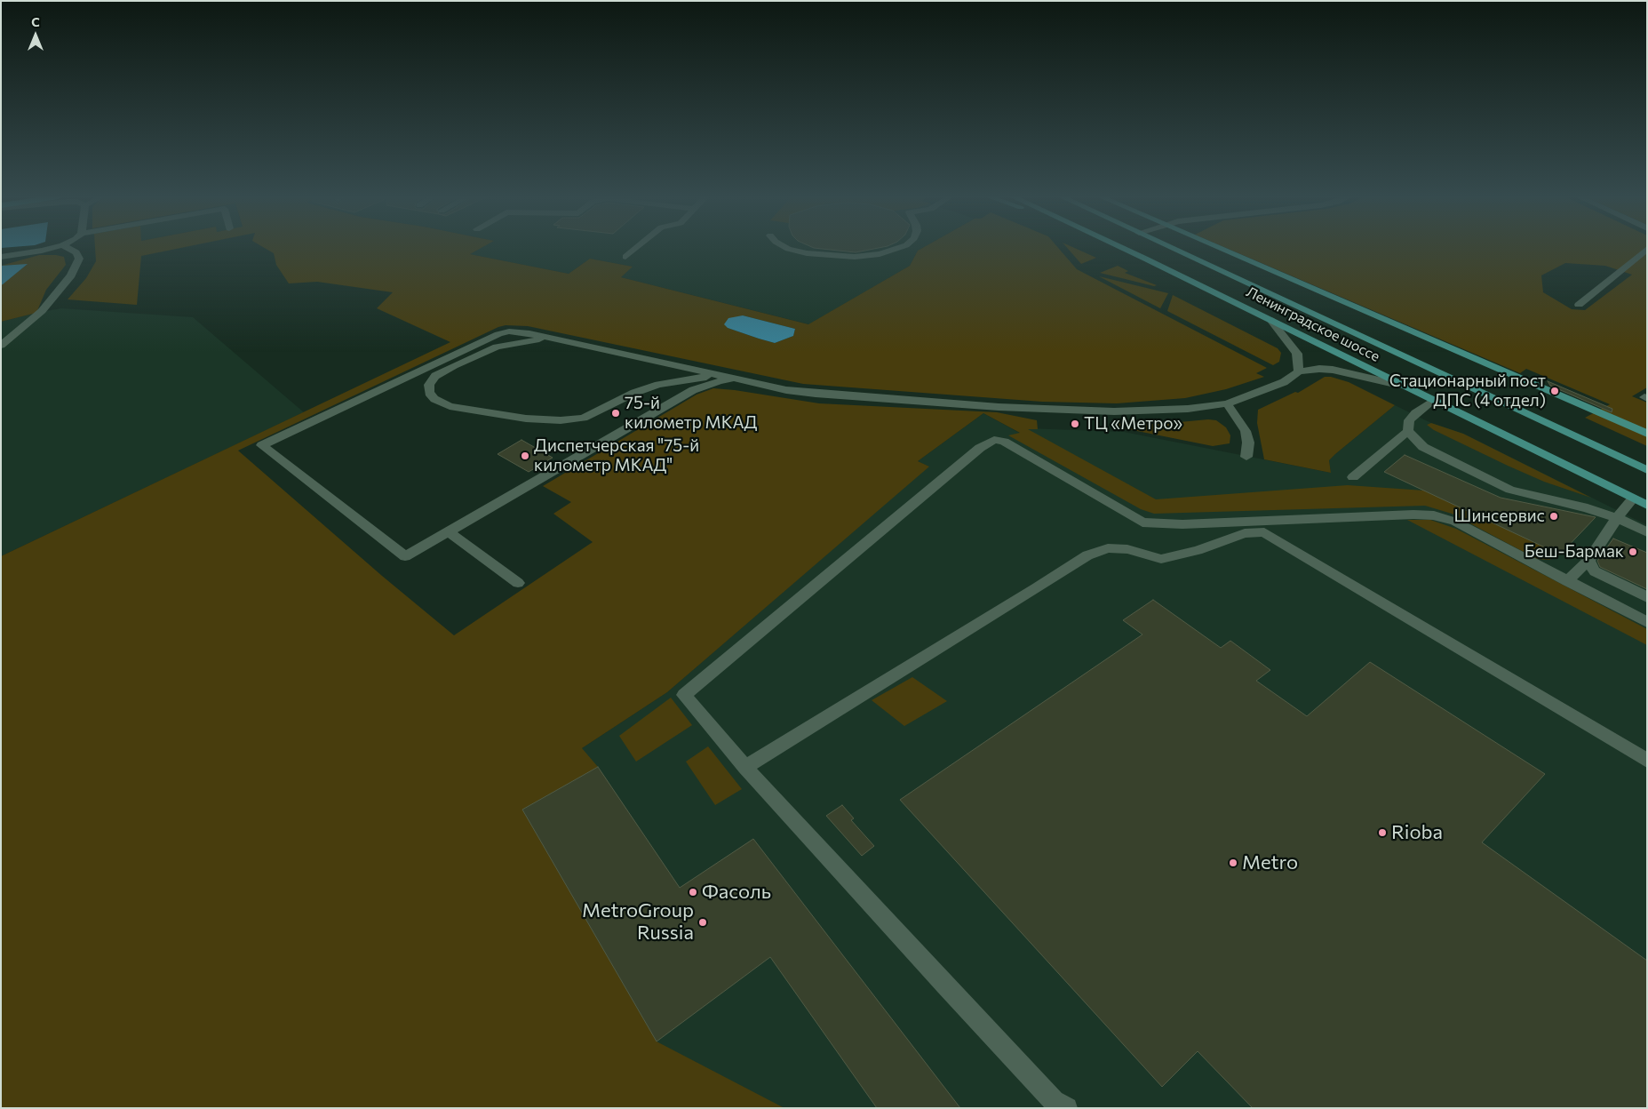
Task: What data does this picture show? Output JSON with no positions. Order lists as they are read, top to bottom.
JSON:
{
  "streets": {
    "main road": ["Ленинградское шоссе"]
  },
  "places": [
    "Стационарный пост ДПС (4 отдел)",
    "75-й километр МКАД",
    "ТЦ «Метро»",
    "Диспетчерская \"75-й километр МКАД\"",
    "Шинсервис",
    "Беш-Бармак",
    "Rioba",
    "Metro",
    "Фасоль",
    "MetroGroup Russia"
  ],
  "north": "top"
}
